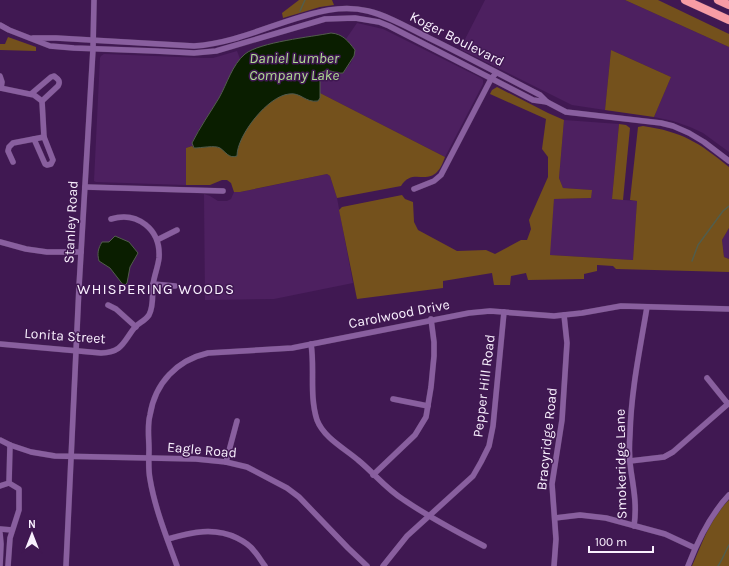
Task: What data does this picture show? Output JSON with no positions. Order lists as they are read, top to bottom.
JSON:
{
  "streets": {
    "street": [
      "Koger Boulevard",
      "Stanley Road",
      "Carolwood Drive",
      "Lonita Street",
      "Pepper Hill Road",
      "Bracyridge Road",
      "Eagle Road",
      "Smokeridge Lane"
    ]
  },
  "crossings": [
    ["Koger Boulevard", "Stanley Road"],
    ["Stanley Road", "Lonita Street"],
    ["Stanley Road", "Eagle Road"],
    ["Carolwood Drive", "Pepper Hill Road"],
    ["Carolwood Drive", "Bracyridge Road"],
    ["Carolwood Drive", "Eagle Road"],
    ["Carolwood Drive", "Smokeridge Lane"]
  ],
  "districts": ["WHISPERING WOODS"],
  "water": ["Daniel Lumber Company Lake"],
  "scale_bar": "100 m",
  "north": "top"
}
